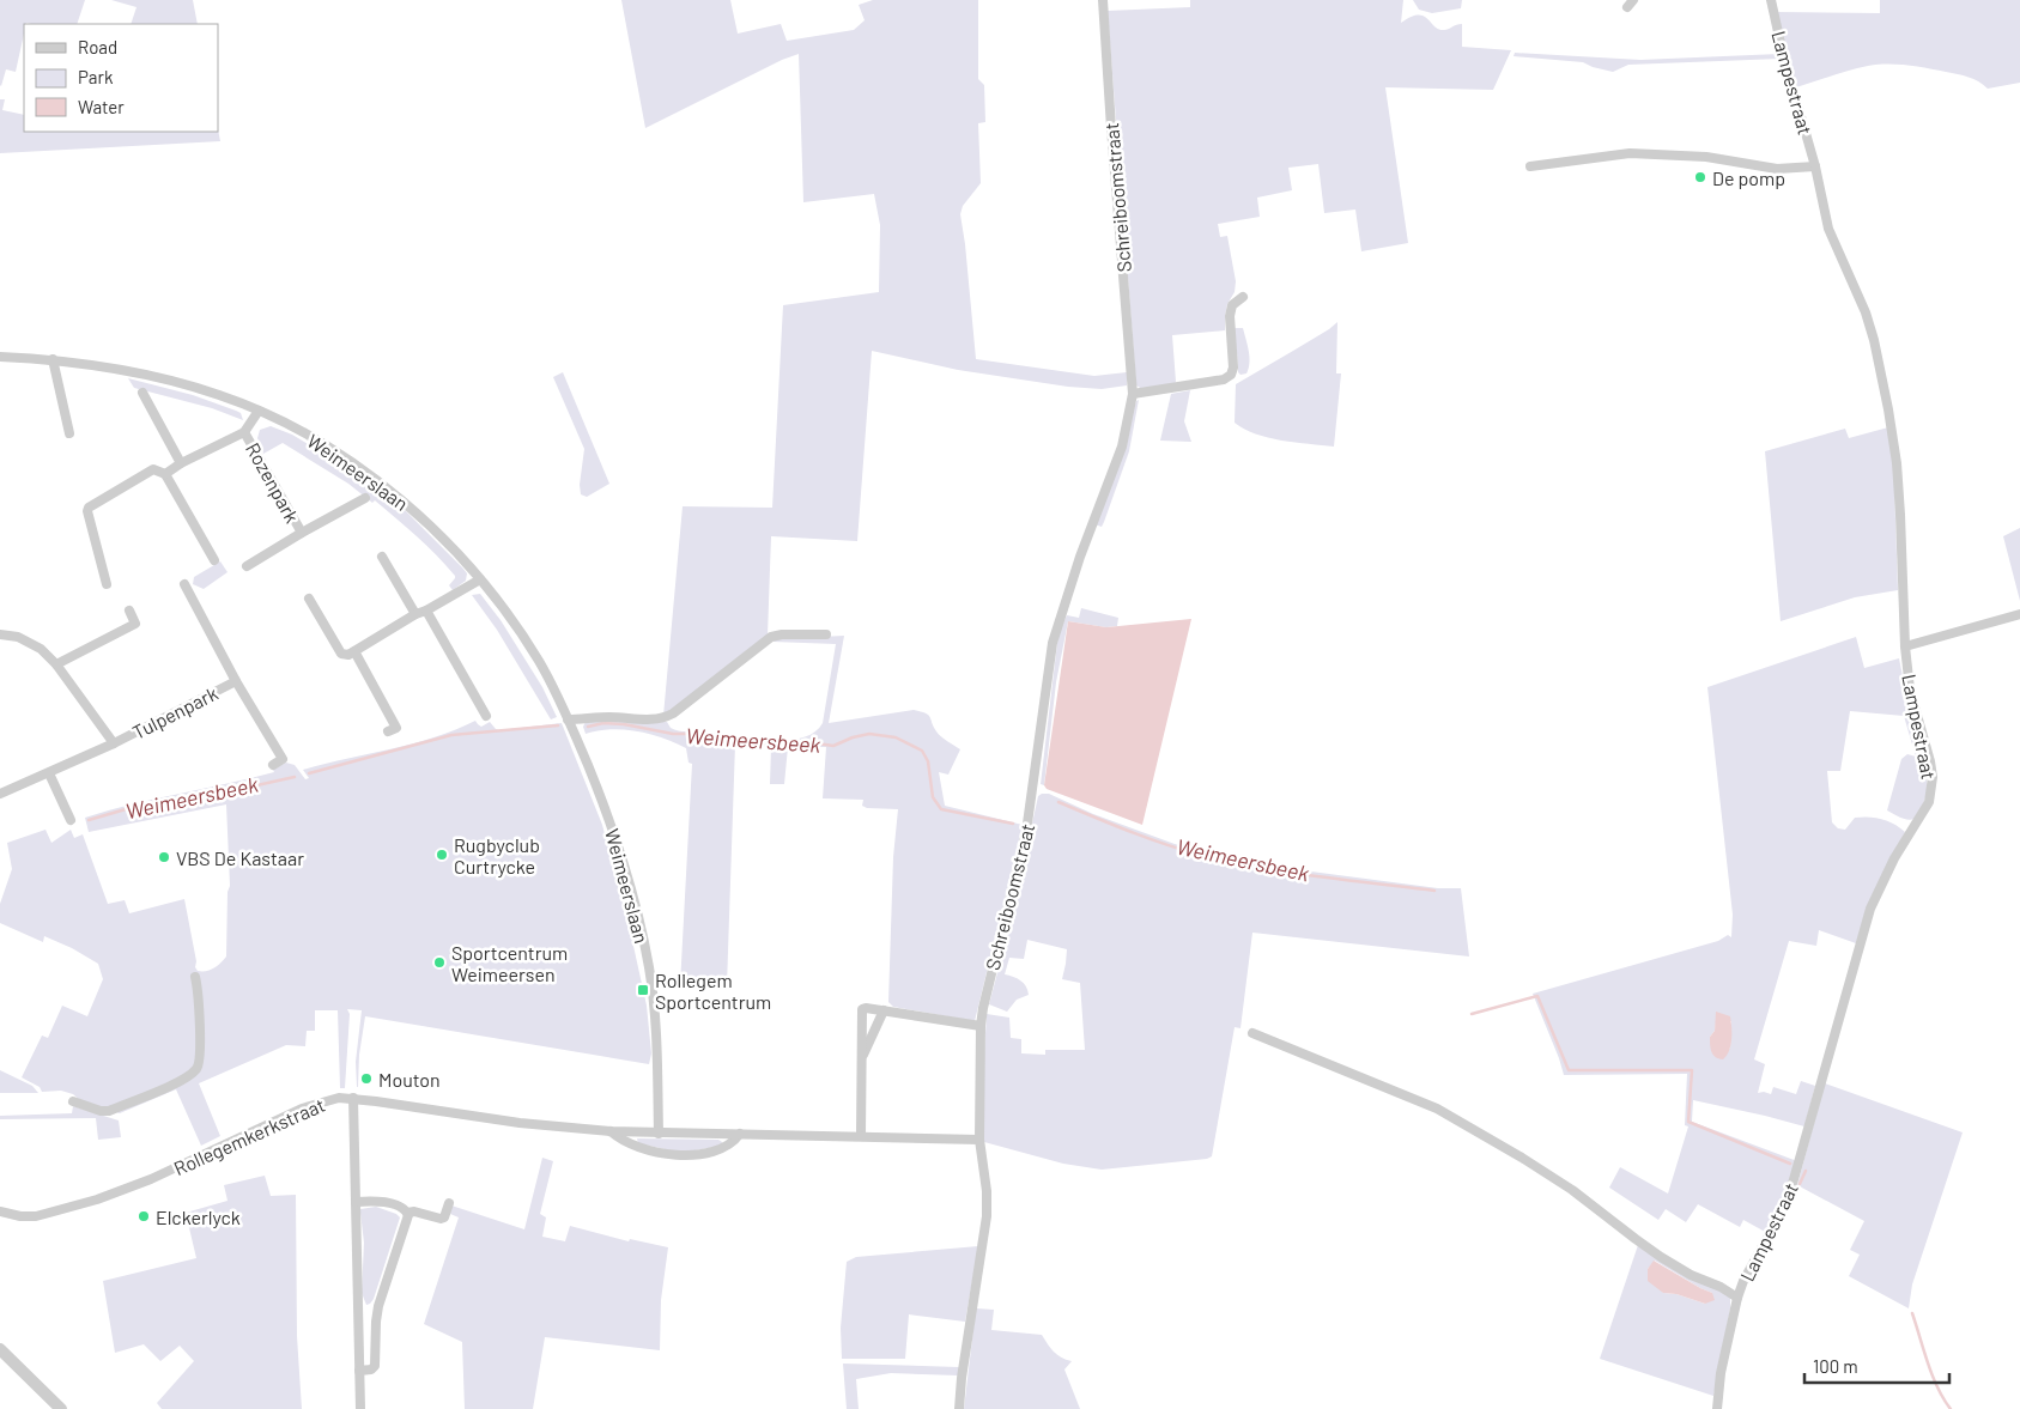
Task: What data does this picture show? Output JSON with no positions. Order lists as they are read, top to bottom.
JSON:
{
  "streets": {
    "street": [
      "Lampestraat",
      "Schreiboomstraat",
      "Weimeerslaan",
      "Rozenpark",
      "Tulpenpark",
      "Rollegemkerkstraat"
    ]
  },
  "crossings": [
    ["Schreiboomstraat", "Rollegemkerkstraat"],
    ["Weimeerslaan", "Rozenpark"],
    ["Weimeerslaan", "Rollegemkerkstraat"]
  ],
  "water": ["Weimeersbeek"],
  "places": {
    "other": [
      "De pomp",
      "Rugbyclub Curtrycke",
      "VBS De Kastaar",
      "Sportcentrum Weimeersen",
      "Mouton",
      "Elckerlyck"
    ],
    "transit": ["Rollegem Sportcentrum"]
  },
  "legend": ["Road", "Park", "Water"],
  "scale_bar": "100 m"
}
